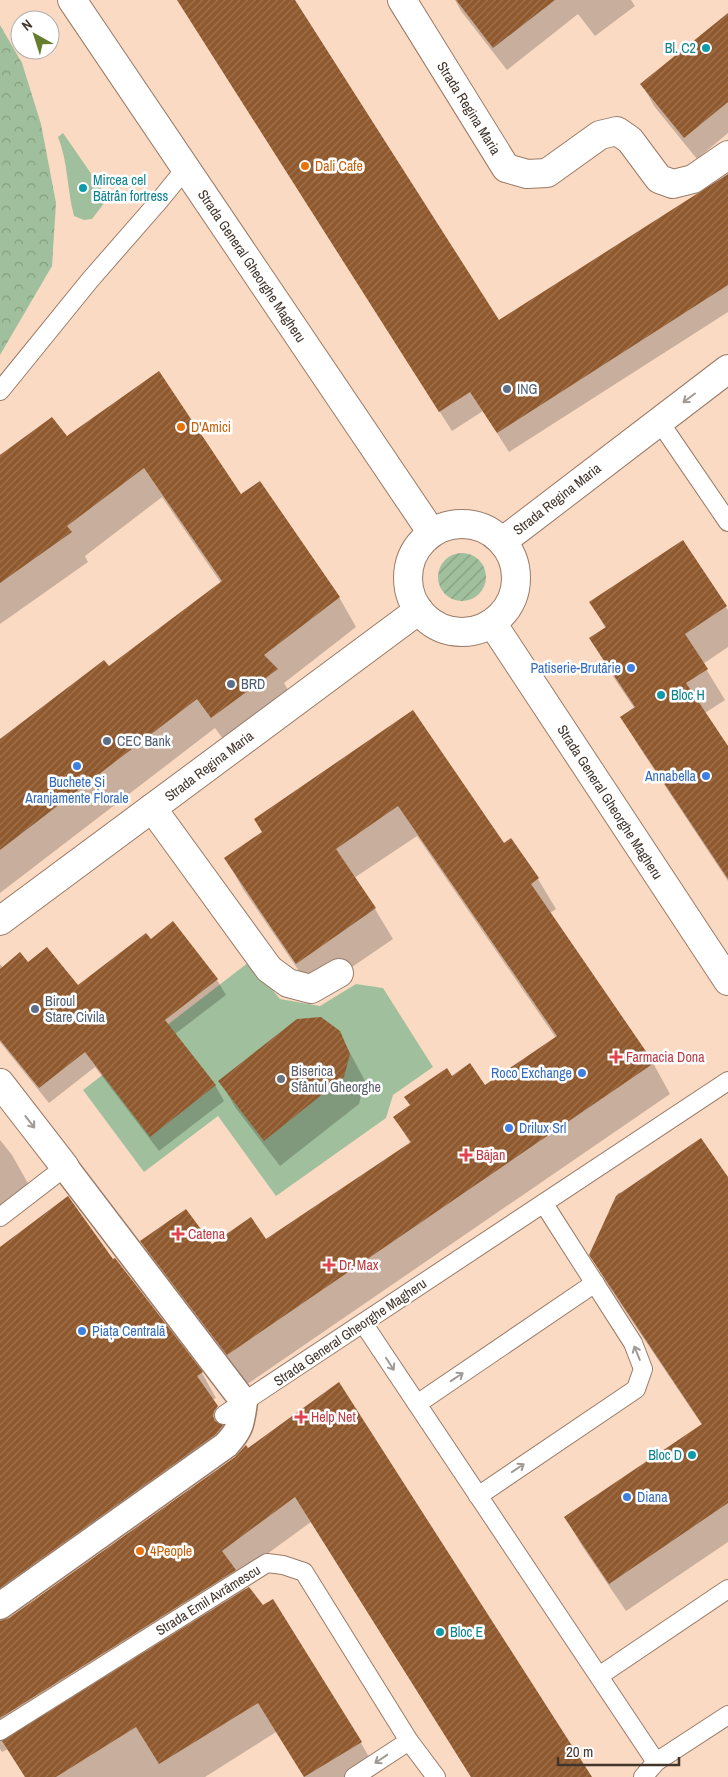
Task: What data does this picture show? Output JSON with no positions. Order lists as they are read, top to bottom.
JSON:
{
  "streets": {
    "main road": ["Strada Regina Maria", "Strada General Gheorghe Magheru"],
    "lane": ["Strada Emil Avrămescu"]
  },
  "crossings": [
    ["Strada Regina Maria", "Strada General Gheorghe Magheru"]
  ],
  "places": {
    "other": [
      "Bl. C2",
      "Dali Cafe",
      "Mircea cel Bătrân fortress",
      "ING",
      "D'Amici",
      "Patiserie-Brutărie",
      "BRD",
      "Bloc H",
      "CEC Bank",
      "Buchete Și Aranjamente Florale",
      "Annabella",
      "Biroul Stare Civila",
      "Roco Exchange",
      "Biserica Sfântul Gheorghe",
      "Drilux Srl",
      "Piața Centrală",
      "Bloc D",
      "Diana",
      "4People",
      "Bloc E"
    ],
    "health": [
      "Farmacia Dona",
      "Băjan",
      "Catena",
      "Dr. Max",
      "Help Net"
    ]
  },
  "scale_bar": "20 m",
  "north": "top left"
}
